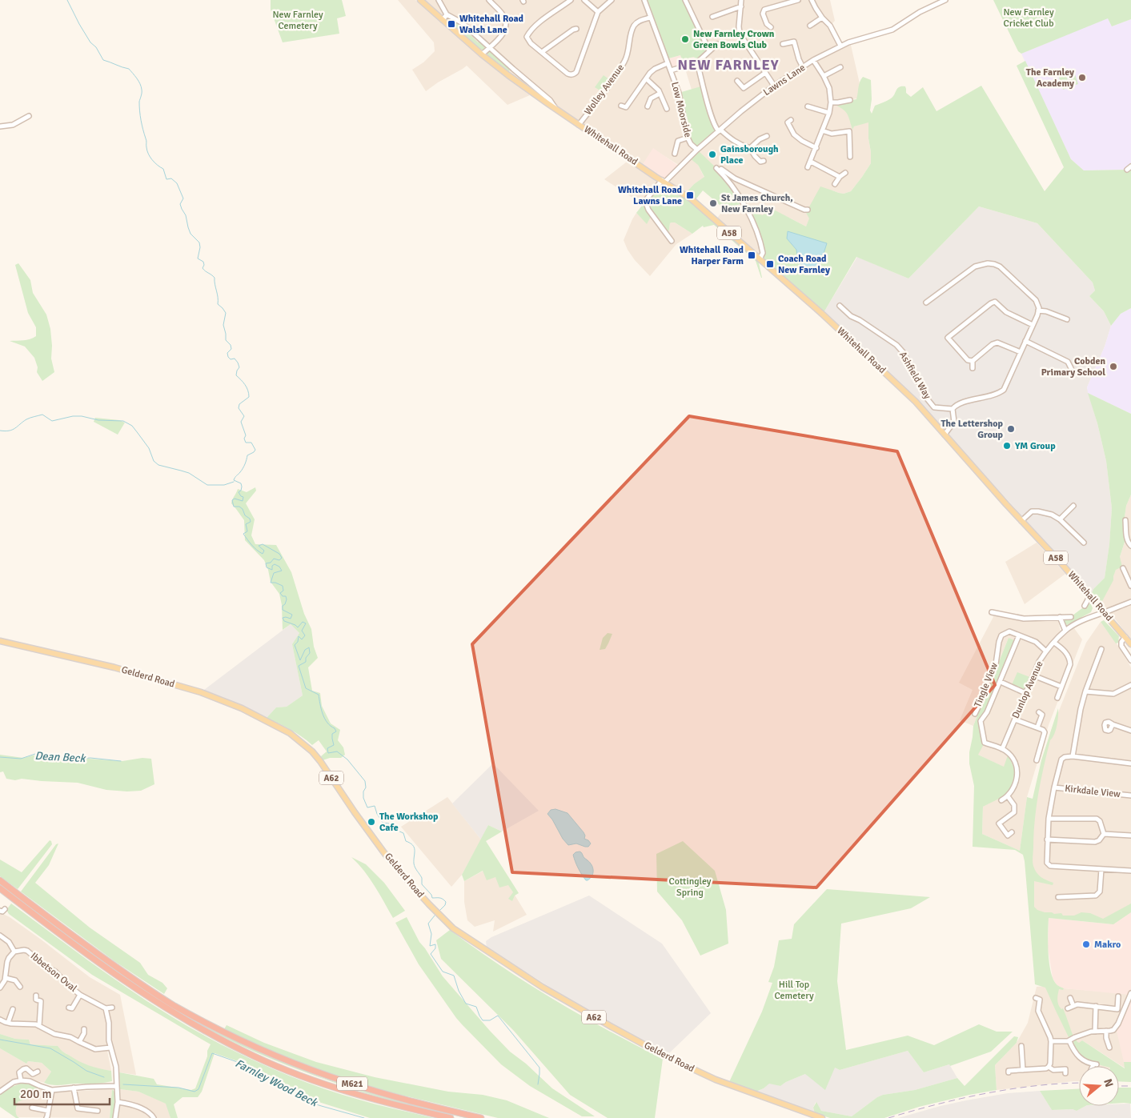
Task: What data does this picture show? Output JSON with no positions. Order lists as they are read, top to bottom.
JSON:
{
  "streets": {
    "highway": ["M621"],
    "main road": [
      "Whitehall Road",
      "A58",
      "Gelderd Road",
      "A62"
    ],
    "street": [
      "Lawns Lane",
      "Wolley Avenue",
      "Low Moorside",
      "Ashfield Way",
      "Tingle View",
      "Dunlop Avenue",
      "Kirkdale View",
      "Ibbetson Oval"
    ]
  },
  "crossings": [
    ["Lawns Lane", "Low Moorside"],
    ["Lawns Lane", "Whitehall Road"],
    ["Wolley Avenue", "Low Moorside"],
    ["Wolley Avenue", "Whitehall Road"],
    ["Whitehall Road", "Dunlop Avenue"],
    ["Tingle View", "Dunlop Avenue"]
  ],
  "districts": ["NEW FARNLEY"],
  "water": ["Dean Beck", "Farnley Wood Beck"],
  "parks": [
    "New Farnley Cricket Club",
    "New Farnley Cemetery",
    "Cottingley Spring",
    "Hill Top Cemetery"
  ],
  "places": {
    "transit": [
      "Whitehall Road Walsh Lane",
      "Whitehall Road Lawns Lane",
      "Whitehall Road Harper Farm",
      "Coach Road New Farnley"
    ],
    "other": [
      "New Farnley Crown Green Bowls Club",
      "The Farnley Academy",
      "Gainsborough Place",
      "St James Church, New Farnley",
      "Cobden Primary School",
      "The Lettershop Group",
      "YM Group",
      "The Workshop Cafe",
      "Makro"
    ]
  },
  "scale_bar": "200 m",
  "north": "right"
}
